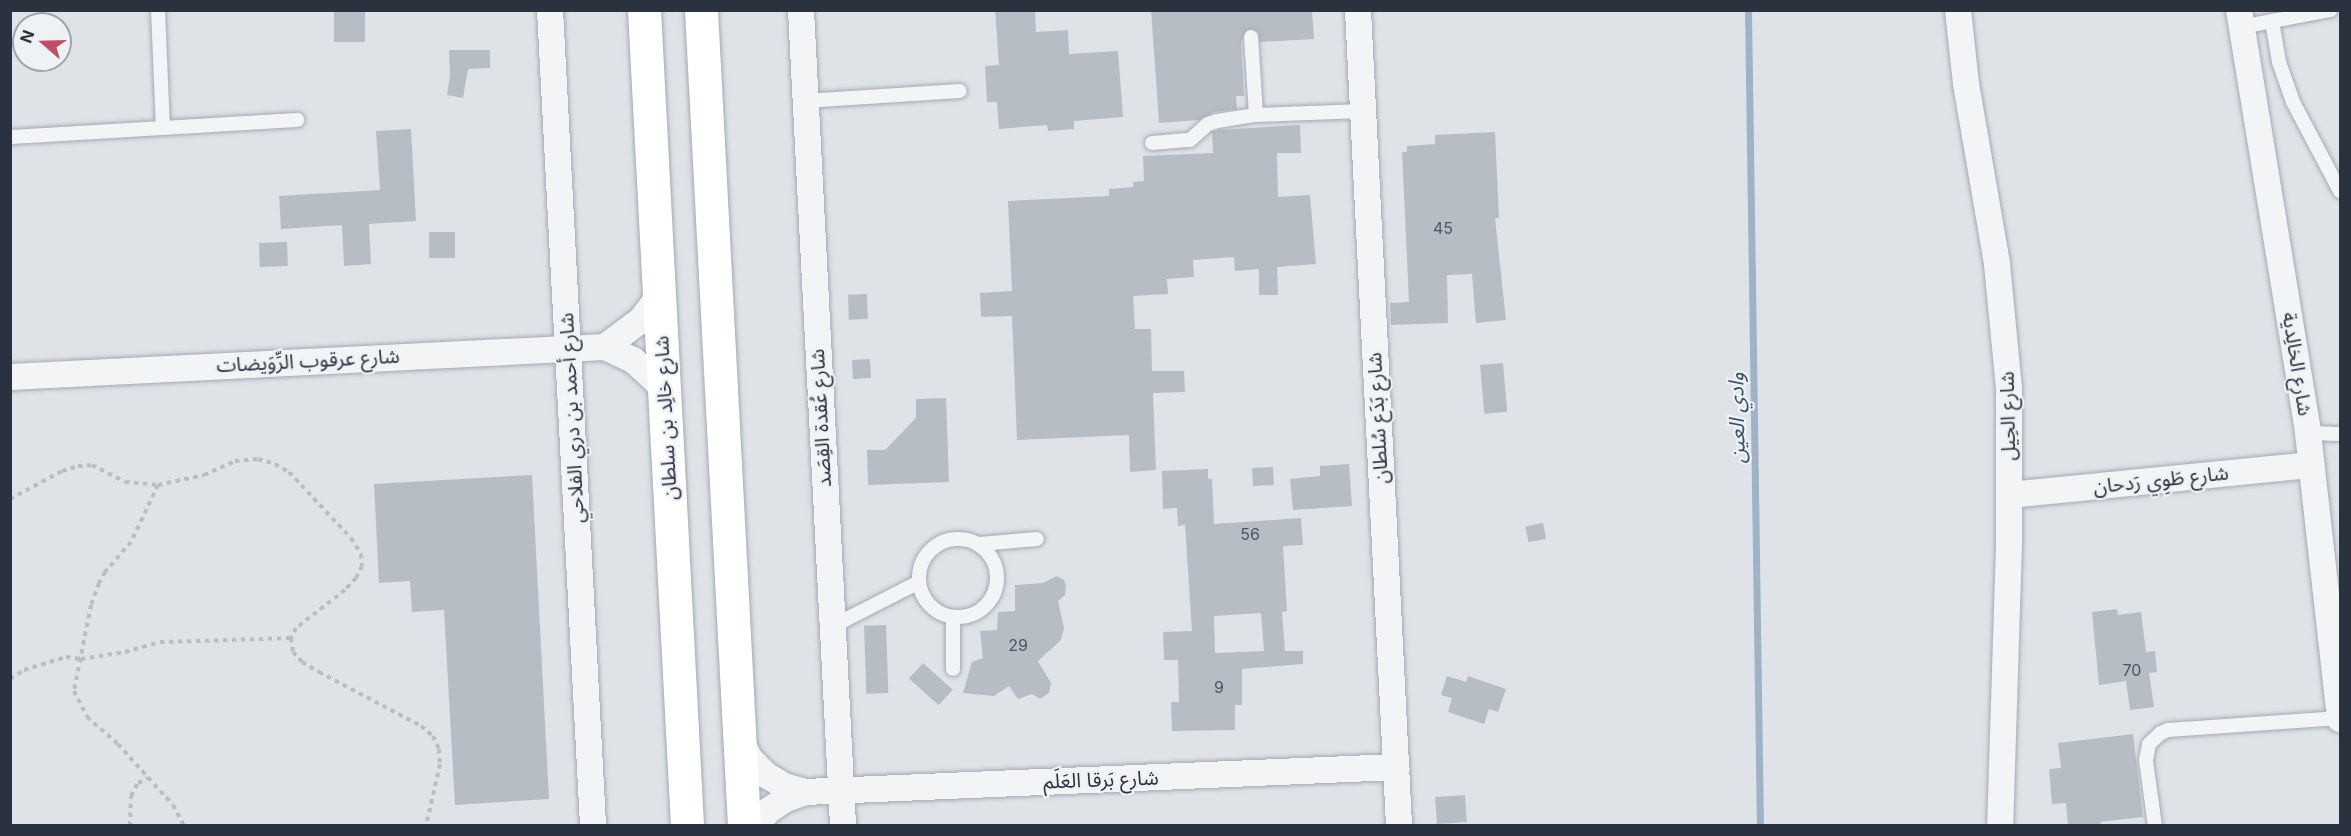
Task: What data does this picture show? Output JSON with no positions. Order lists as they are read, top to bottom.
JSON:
{
  "streets": {
    "main road": ["شارع خالِد بن سلطان"],
    "street": [
      "شارع عرقوب الرِّوَيضات",
      "شارع الخالِدية",
      "شارع الحِيل",
      "شارع أحمد بن دري الفلاحي",
      "شارع عُقدة القِصَد",
      "شارع بَدَع سُلطان",
      "شارع طَوِي رَدحان",
      "شارع بَرقا العَلَم"
    ]
  },
  "crossings": [
    ["شارع عرقوب الرِّوَيضات", "شارع أحمد بن دري الفلاحي"],
    ["شارع عرقوب الرِّوَيضات", "شارع خالِد بن سلطان"],
    ["شارع الخالِدية", "شارع طَوِي رَدحان"],
    ["شارع الحِيل", "شارع طَوِي رَدحان"],
    ["شارع عُقدة القِصَد", "شارع بَرقا العَلَم"],
    ["شارع بَدَع سُلطان", "شارع بَرقا العَلَم"]
  ],
  "water": ["وادي العين"],
  "house_numbers": [
    "45",
    "56",
    "29",
    "70",
    "9"
  ],
  "north": "left"
}
